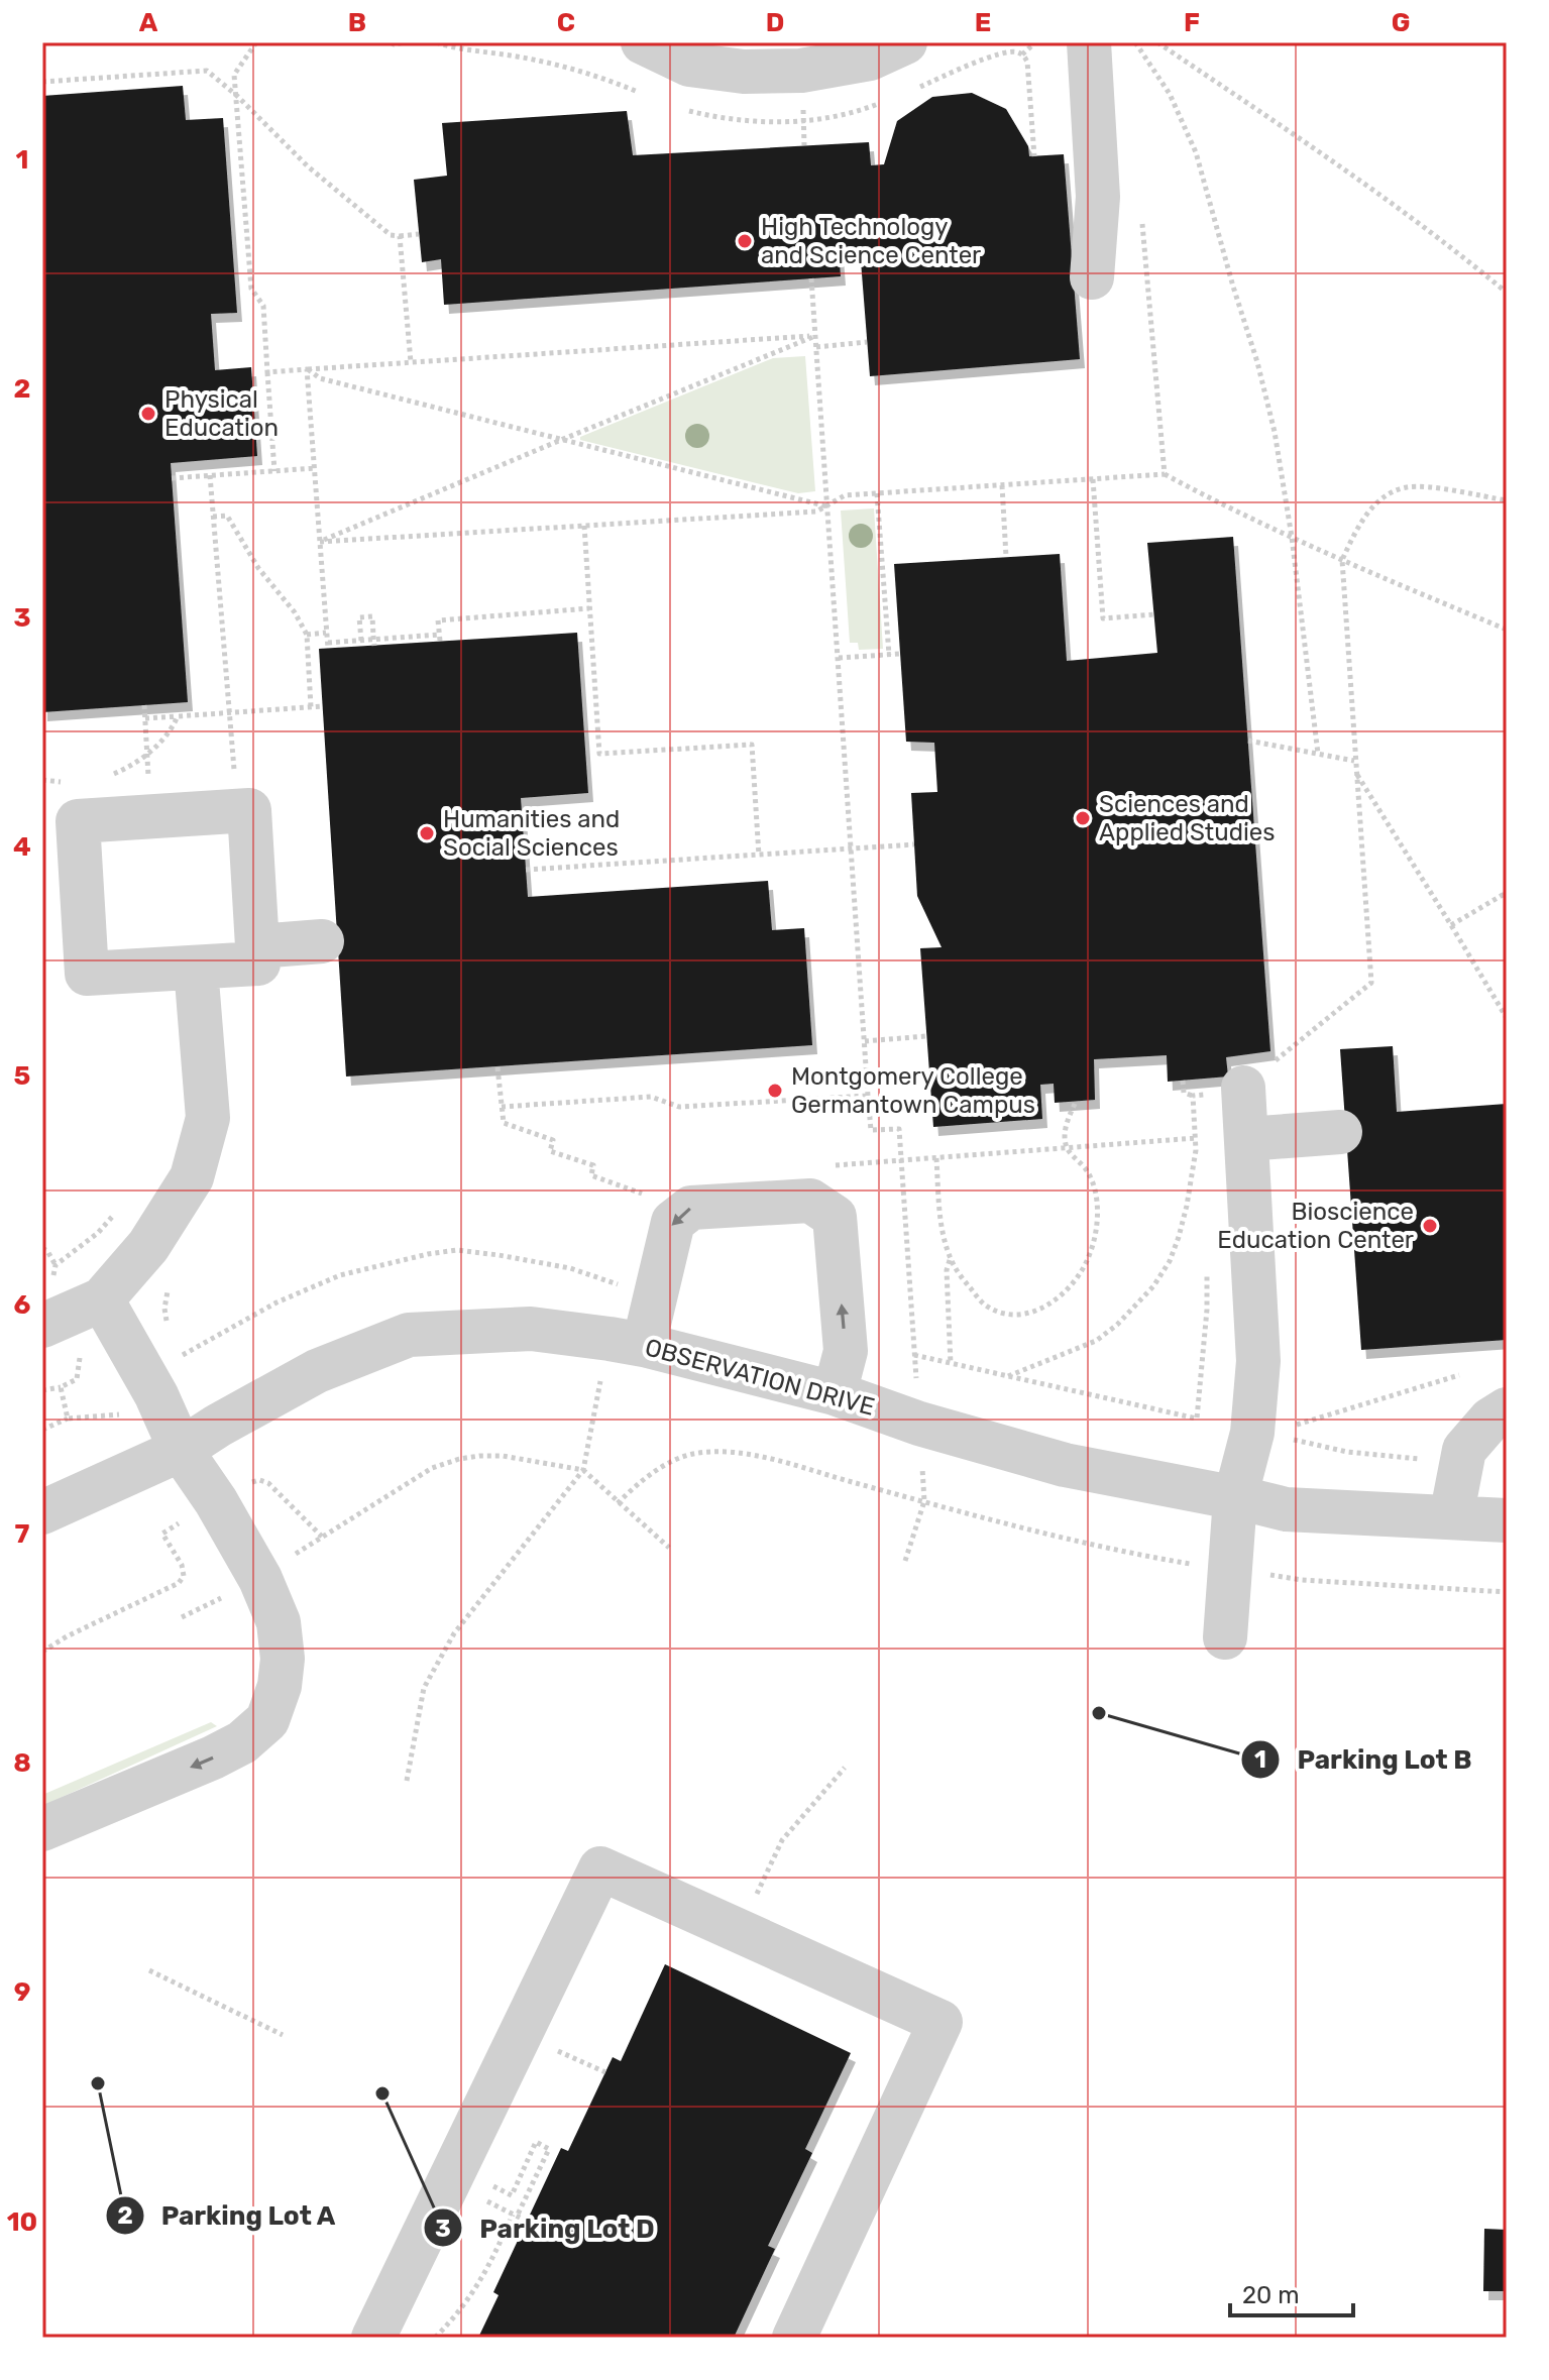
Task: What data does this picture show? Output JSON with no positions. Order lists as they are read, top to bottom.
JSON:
{
  "streets": {
    "street": ["OBSERVATION DRIVE"]
  },
  "places": [
    "High Technology and Science Center",
    "Physical Education",
    "Sciences and Applied Studies",
    "Humanities and Social Sciences",
    "Montgomery College Germantown Campus",
    "Bioscience Education Center",
    "Parking Lot B",
    "Parking Lot A",
    "Parking Lot D"
  ],
  "scale_bar": "20 m",
  "grid": {
    "columns": [
      "A",
      "B",
      "C",
      "D",
      "E",
      "F",
      "G"
    ],
    "rows": [
      "1",
      "2",
      "3",
      "4",
      "5",
      "6",
      "7",
      "8",
      "9",
      "10"
    ]
  }
}
